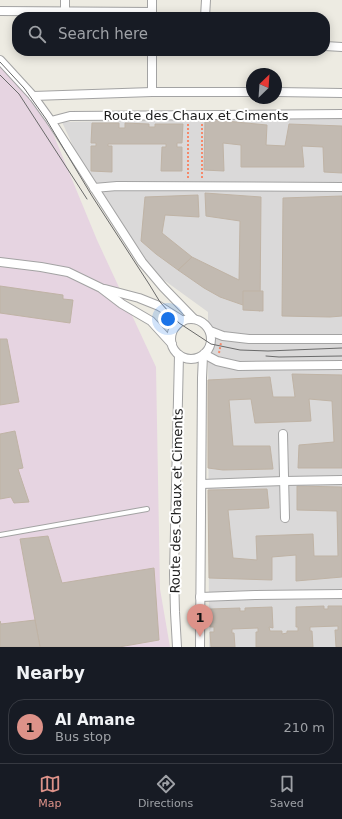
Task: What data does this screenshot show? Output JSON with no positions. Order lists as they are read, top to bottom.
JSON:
{
  "streets": {
    "street": ["Route des Chaux et Ciments"]
  },
  "north": "top right",
  "page": {
    "search": "Search here",
    "pins": "1",
    "heading": "Nearby",
    "list": [
      {
        "mark": "1",
        "name": "Al Amane",
        "note": "Bus stop",
        "value": "210 m"
      }
    ],
    "nav": ["Map", "Directions", "Saved"]
  }
}
